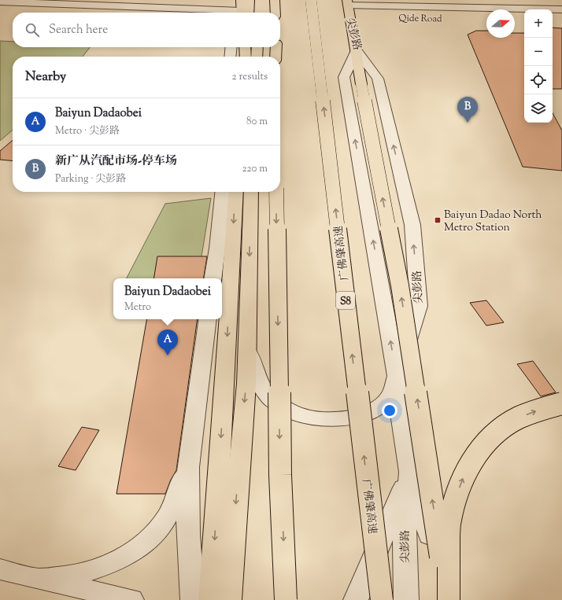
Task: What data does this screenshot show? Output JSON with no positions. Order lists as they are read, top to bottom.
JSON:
{
  "streets": {
    "main road": ["尖彭路", "广佛肇高速", "S8"],
    "street": ["Qide Road"]
  },
  "crossings": [
    ["Qide Road", "尖彭路"]
  ],
  "places": {
    "transit": ["Baiyun Dadao North Metro Station"]
  },
  "north": "right",
  "page": {
    "map_buttons": ["+", "−"],
    "search": "Search here",
    "heading": ["Nearby", "2 results"],
    "pins": ["B", "A"],
    "list": [
      {
        "mark": "A",
        "name": "Baiyun Dadaobei",
        "note": "Metro · 尖彭路",
        "value": "80 m"
      },
      {
        "mark": "B",
        "name": "新广从汽配市场-停车场",
        "note": "Parking · 尖彭路",
        "value": "220 m"
      }
    ],
    "popup": ["Baiyun Dadaobei", "Metro"]
  }
}
